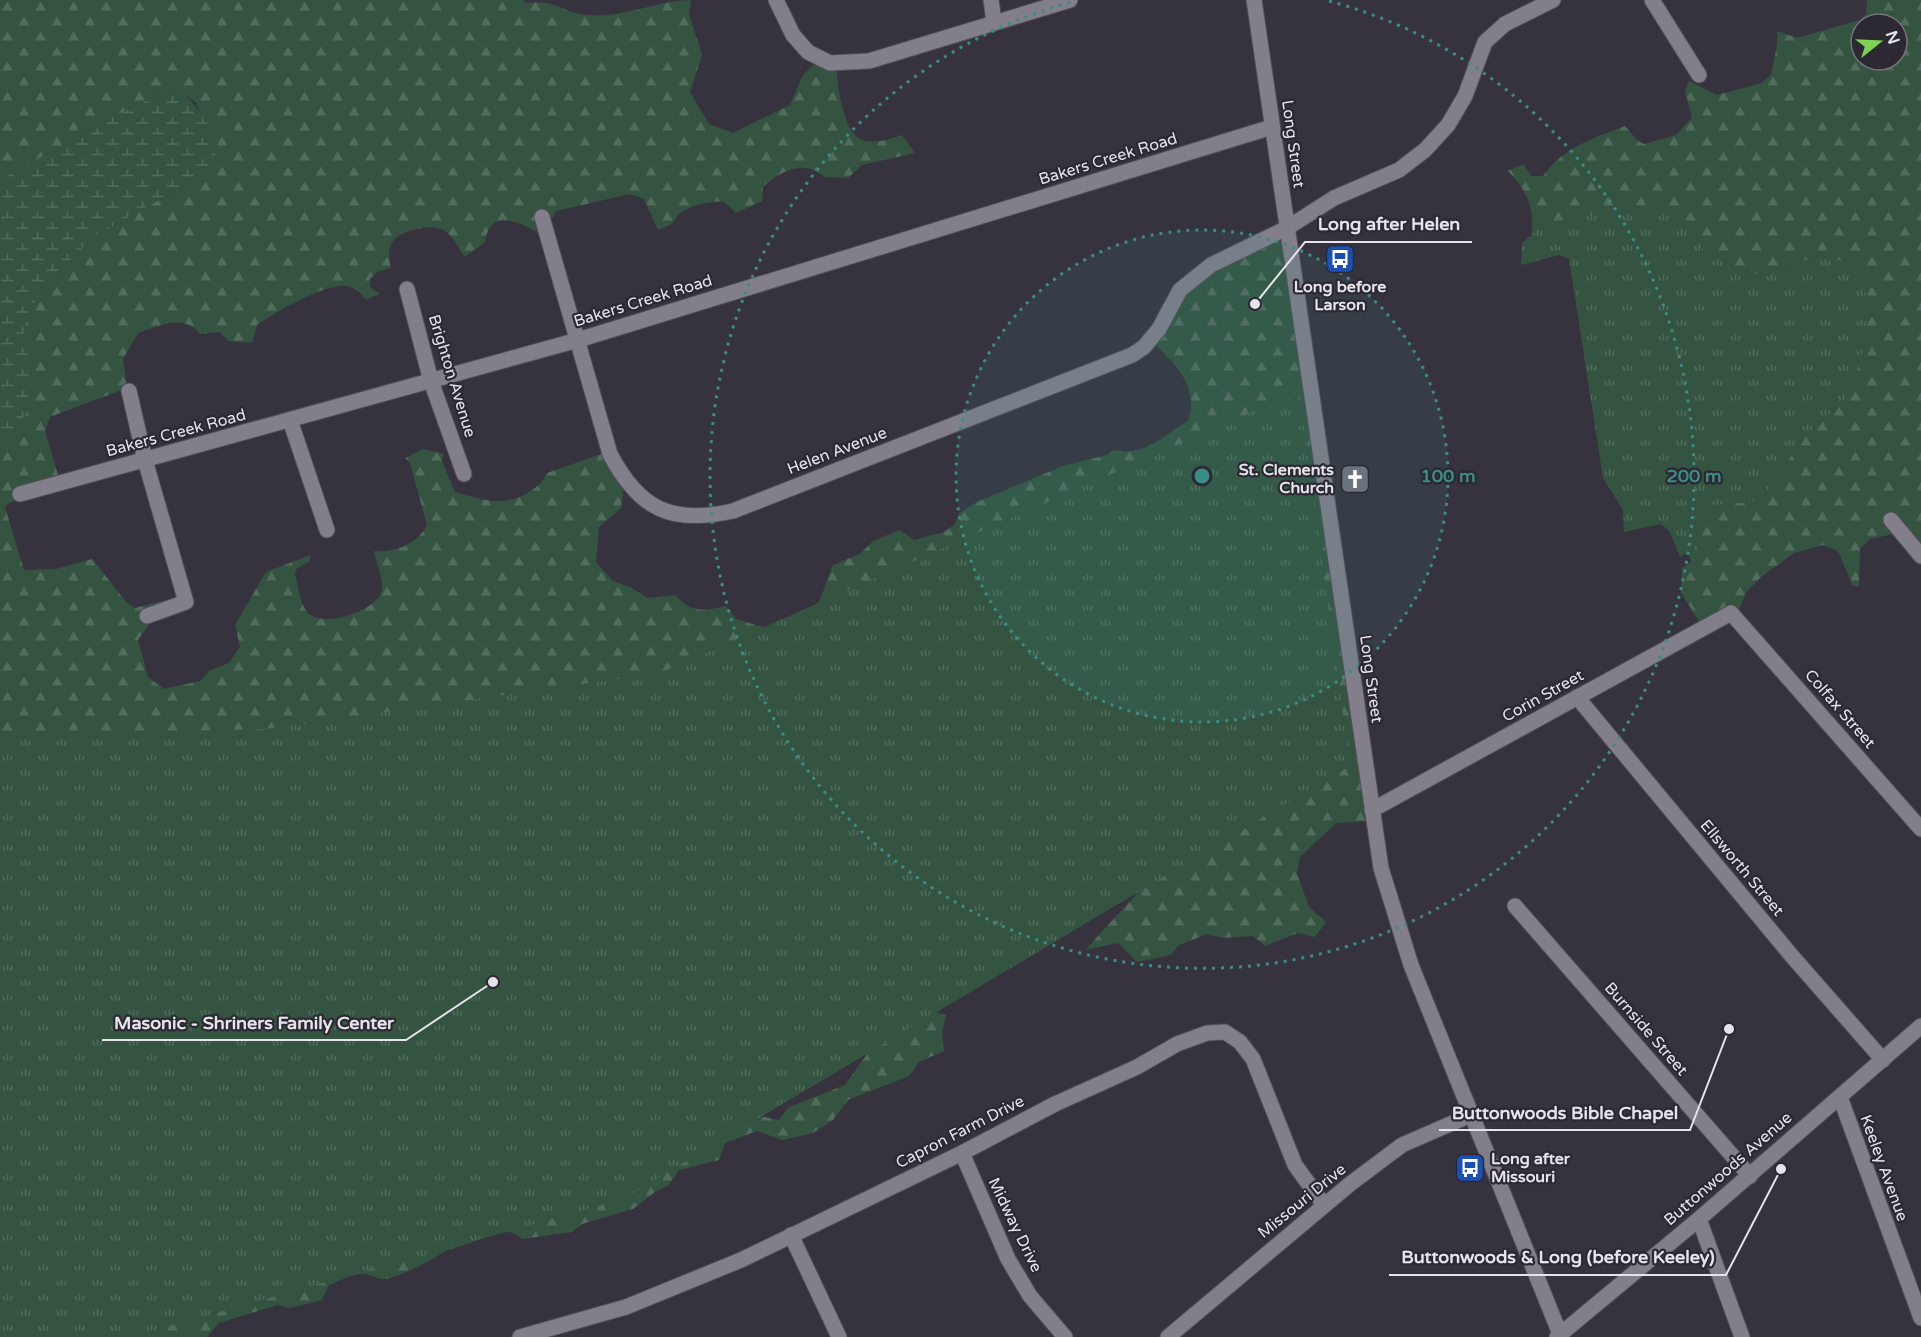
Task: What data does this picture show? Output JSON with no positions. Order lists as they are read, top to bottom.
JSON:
{
  "streets": {
    "street": [
      "Long Street",
      "Bakers Creek Road",
      "Brighton Avenue",
      "Helen Avenue",
      "Corin Street",
      "Colfax Street",
      "Ellsworth Street",
      "Burnside Street",
      "Capron Farm Drive",
      "Keeley Avenue",
      "Buttonwoods Avenue",
      "Missouri Drive",
      "Midway Drive"
    ]
  },
  "crossings": [
    ["Long Street", "Bakers Creek Road"],
    ["Long Street", "Helen Avenue"],
    ["Long Street", "Corin Street"],
    ["Long Street", "Buttonwoods Avenue"],
    ["Long Street", "Missouri Drive"],
    ["Bakers Creek Road", "Brighton Avenue"],
    ["Bakers Creek Road", "Helen Avenue"],
    ["Corin Street", "Colfax Street"],
    ["Corin Street", "Ellsworth Street"],
    ["Ellsworth Street", "Buttonwoods Avenue"],
    ["Burnside Street", "Buttonwoods Avenue"],
    ["Capron Farm Drive", "Missouri Drive"],
    ["Capron Farm Drive", "Midway Drive"],
    ["Keeley Avenue", "Buttonwoods Avenue"]
  ],
  "places": {
    "bus stop": ["Long before Larson", "Long after Missouri"],
    "other": [
      "Long after Helen",
      "Masonic - Shriners Family Center",
      "Buttonwoods Bible Chapel",
      "Buttonwoods & Long (before Keeley)"
    ],
    "church": ["St. Clements Church"]
  },
  "north": "right",
  "rings": ["100 m", "200 m"]
}
